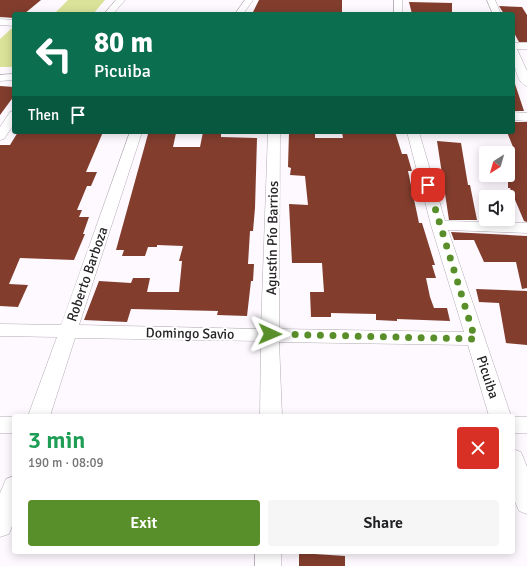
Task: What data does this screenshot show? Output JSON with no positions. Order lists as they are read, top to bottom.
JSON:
{
  "streets": {
    "street": [
      "Agustín Pío Barrios",
      "Roberto Barboza",
      "Domingo Savio",
      "Picuiba"
    ]
  },
  "crossings": [
    ["Agustín Pío Barrios", "Domingo Savio"],
    ["Roberto Barboza", "Domingo Savio"],
    ["Domingo Savio", "Picuiba"]
  ],
  "north": "bottom left",
  "page": {
    "turn": ["80 m", "Picuiba"],
    "then": "Then",
    "heading": ["3 min", "190 m · 08:09"],
    "buttons": ["Exit", "Share"]
  }
}
